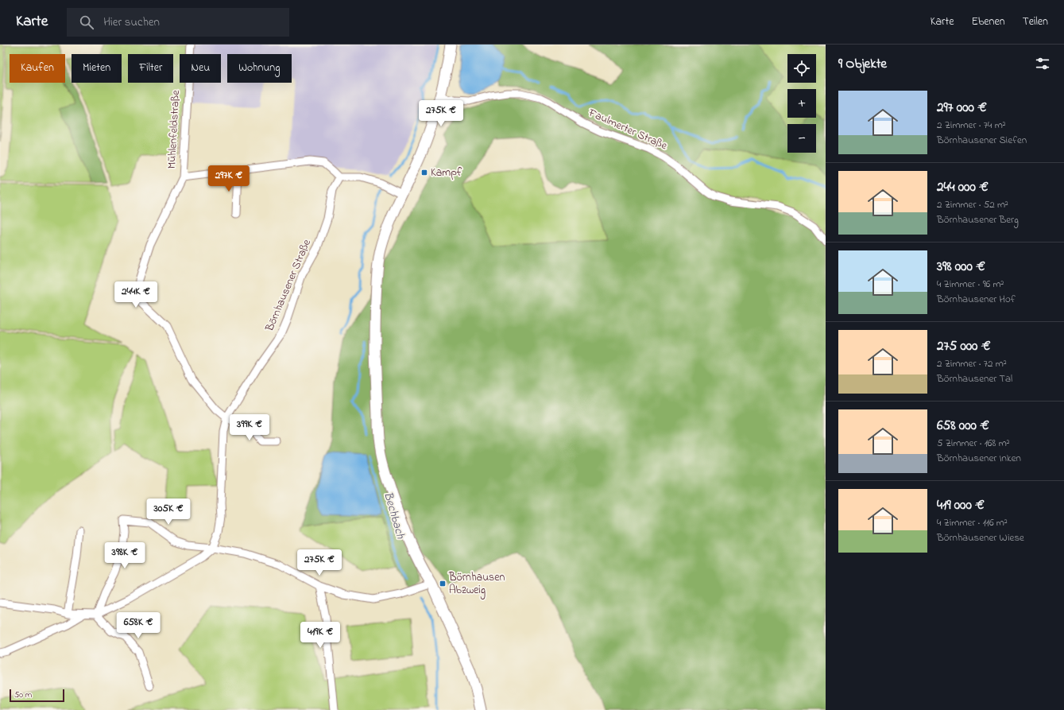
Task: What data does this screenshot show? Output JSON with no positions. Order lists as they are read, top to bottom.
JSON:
{
  "streets": {
    "street": ["Mühlenfeldstraße", "Faulmerter Straße", "Börnhausener Straße"]
  },
  "water": ["Bechbach"],
  "places": {
    "transit": ["Kampf", "Börnhausen Abzweig"]
  },
  "scale_bar": "50 m",
  "page": {
    "header": "Karte",
    "search": "Hier suchen",
    "nav": ["Karte", "Ebenen", "Teilen"],
    "heading": "9 Objekte",
    "map_buttons": ["+", "−"],
    "chip": [
      "Kaufen",
      "Mieten",
      "Filter",
      "Neu",
      "Wohnung"
    ],
    "list": [
      {
        "name": "297 000 €",
        "note": "2 Zimmer · 74 m² · Börnhausener Siefen"
      },
      {
        "name": "244 000 €",
        "note": "2 Zimmer · 52 m² · Börnhausener Berg"
      },
      {
        "name": "398 000 €",
        "note": "4 Zimmer · 96 m² · Börnhausener Hof"
      },
      {
        "name": "275 000 €",
        "note": "2 Zimmer · 72 m² · Börnhausener Tal"
      },
      {
        "name": "658 000 €",
        "note": "5 Zimmer · 168 m² · Börnhausener Inken"
      },
      {
        "name": "419 000 €",
        "note": "4 Zimmer · 116 m² · Börnhausener Wiese"
      }
    ],
    "price": [
      "275K €",
      "297K €",
      "244K €",
      "399K €",
      "305K €",
      "398K €",
      "275K €",
      "658K €",
      "419K €"
    ],
    "scale": "50 m"
  }
}
